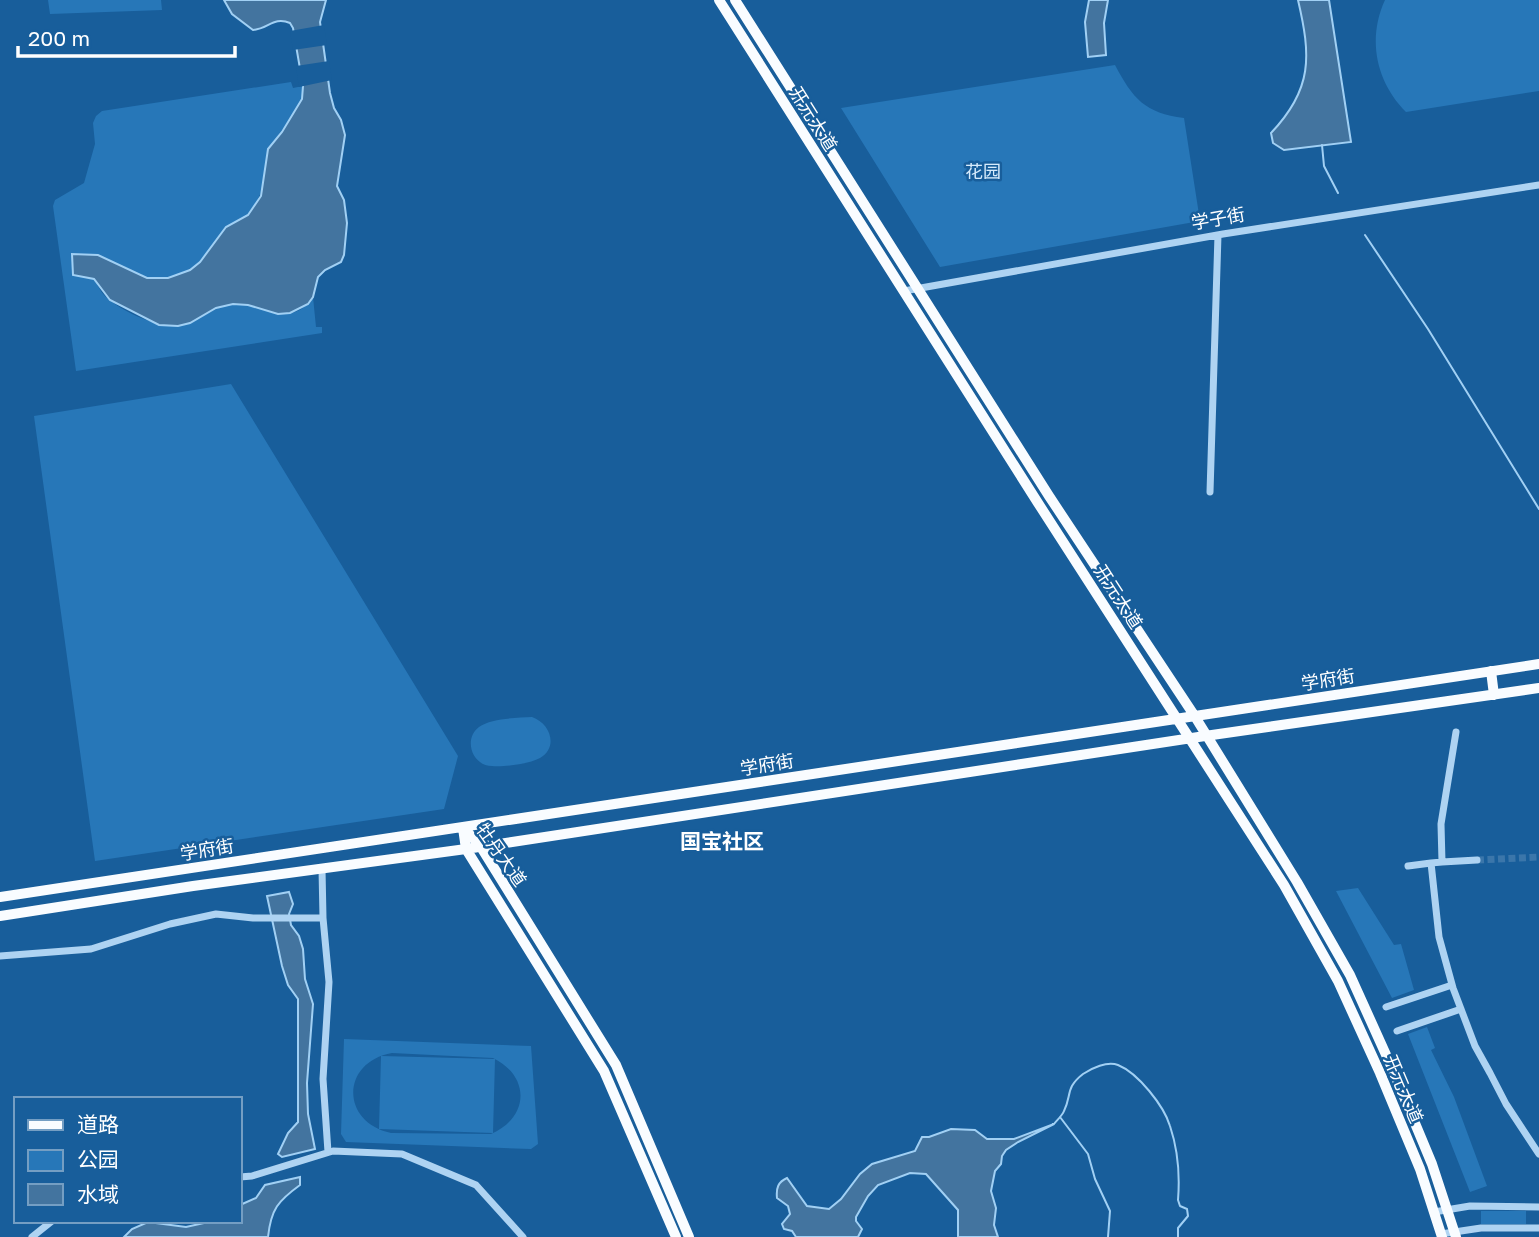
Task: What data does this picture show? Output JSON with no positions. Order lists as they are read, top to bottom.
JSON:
{
  "streets": {
    "main road": ["开元大道", "学府街", "牡丹大道"],
    "street": ["学子街"]
  },
  "crossings": [
    ["开元大道", "学子街"],
    ["开元大道", "学府街"],
    ["学府街", "牡丹大道"]
  ],
  "districts": ["国宝社区"],
  "parks": ["花园"],
  "legend": ["道路", "公园", "水域"],
  "scale_bar": "200 m"
}
